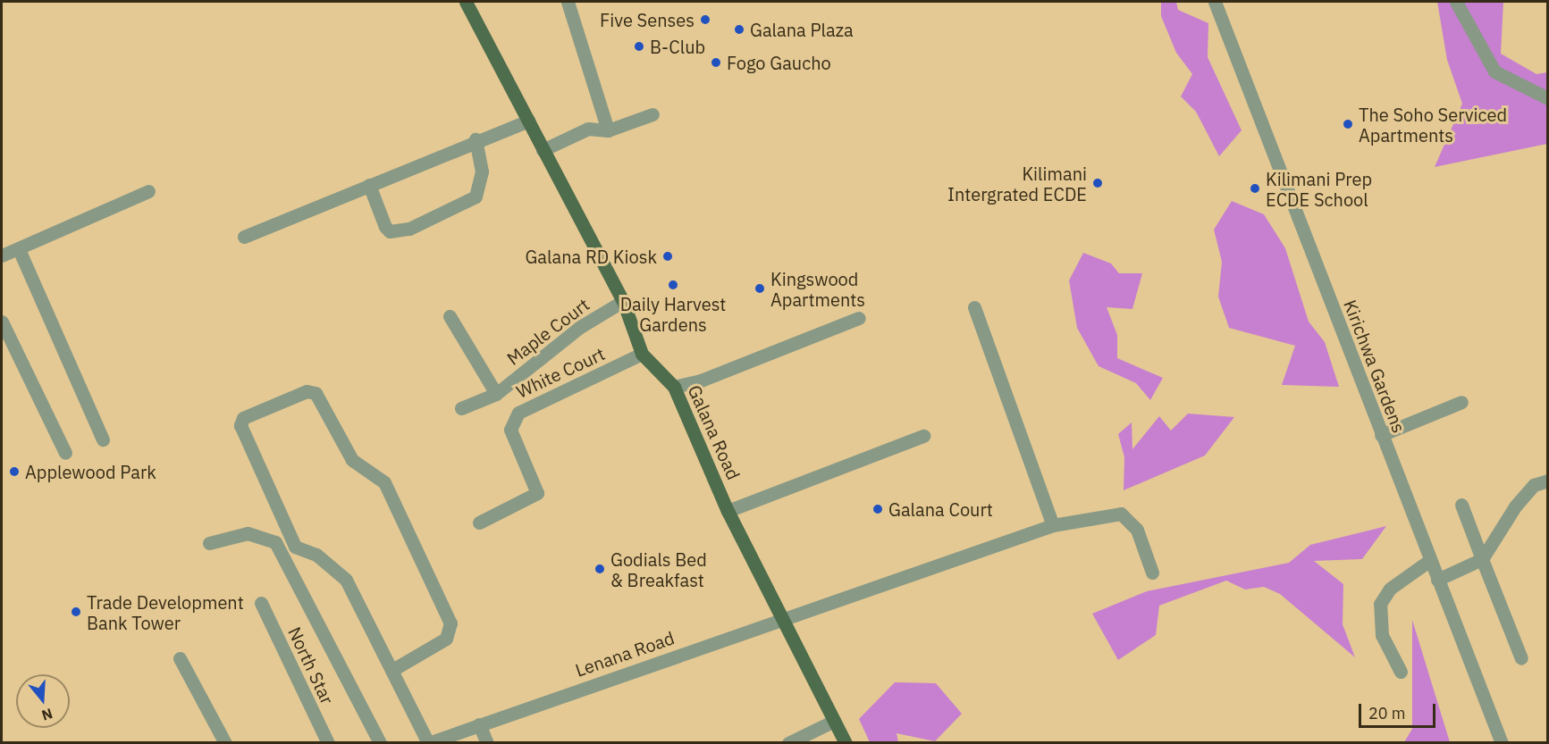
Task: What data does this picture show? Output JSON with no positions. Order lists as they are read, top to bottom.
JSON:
{
  "streets": {
    "main road": ["Galana Road"],
    "street": [
      "Maple Court",
      "Kirichwa Gardens",
      "White Court",
      "Lenana Road",
      "North Star"
    ]
  },
  "crossings": [
    ["Maple Court", "Galana Road"],
    ["White Court", "Galana Road"],
    ["Galana Road", "Lenana Road"]
  ],
  "places": [
    "Five Senses",
    "Galana Plaza",
    "B-Club",
    "Fogo Gaucho",
    "The Soho Serviced Apartments",
    "Kilimani Intergrated ECDE",
    "Kilimani Prep ECDE School",
    "Galana RD Kiosk",
    "Daily Harvest Gardens",
    "Kingswood Apartments",
    "Applewood Park",
    "Galana Court",
    "Godials Bed & Breakfast",
    "Trade Development Bank Tower"
  ],
  "scale_bar": "20 m",
  "north": "bottom"
}
